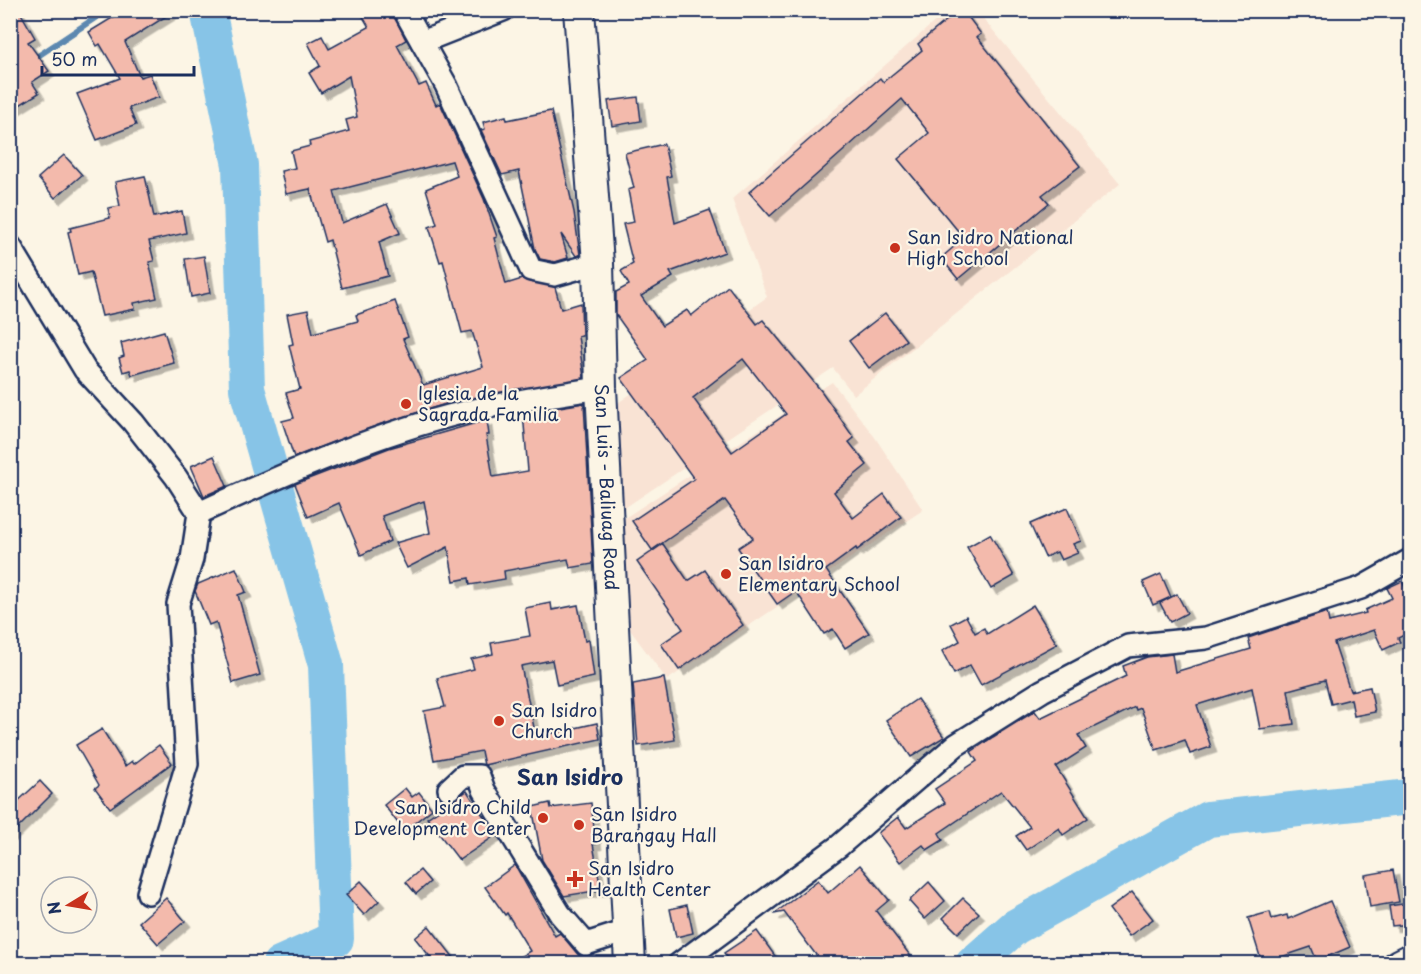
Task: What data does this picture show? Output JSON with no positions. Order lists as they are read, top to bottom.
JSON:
{
  "streets": {
    "main road": ["San Luis - Baliuag Road"]
  },
  "districts": ["San Isidro"],
  "places": {
    "other": [
      "San Isidro National High School",
      "Iglesia de la Sagrada Familia",
      "San Isidro Elementary School",
      "San Isidro Church",
      "San Isidro Child Development Center",
      "San Isidro Barangay Hall"
    ],
    "health": ["San Isidro Health Center"]
  },
  "scale_bar": "50 m",
  "north": "left"
}
